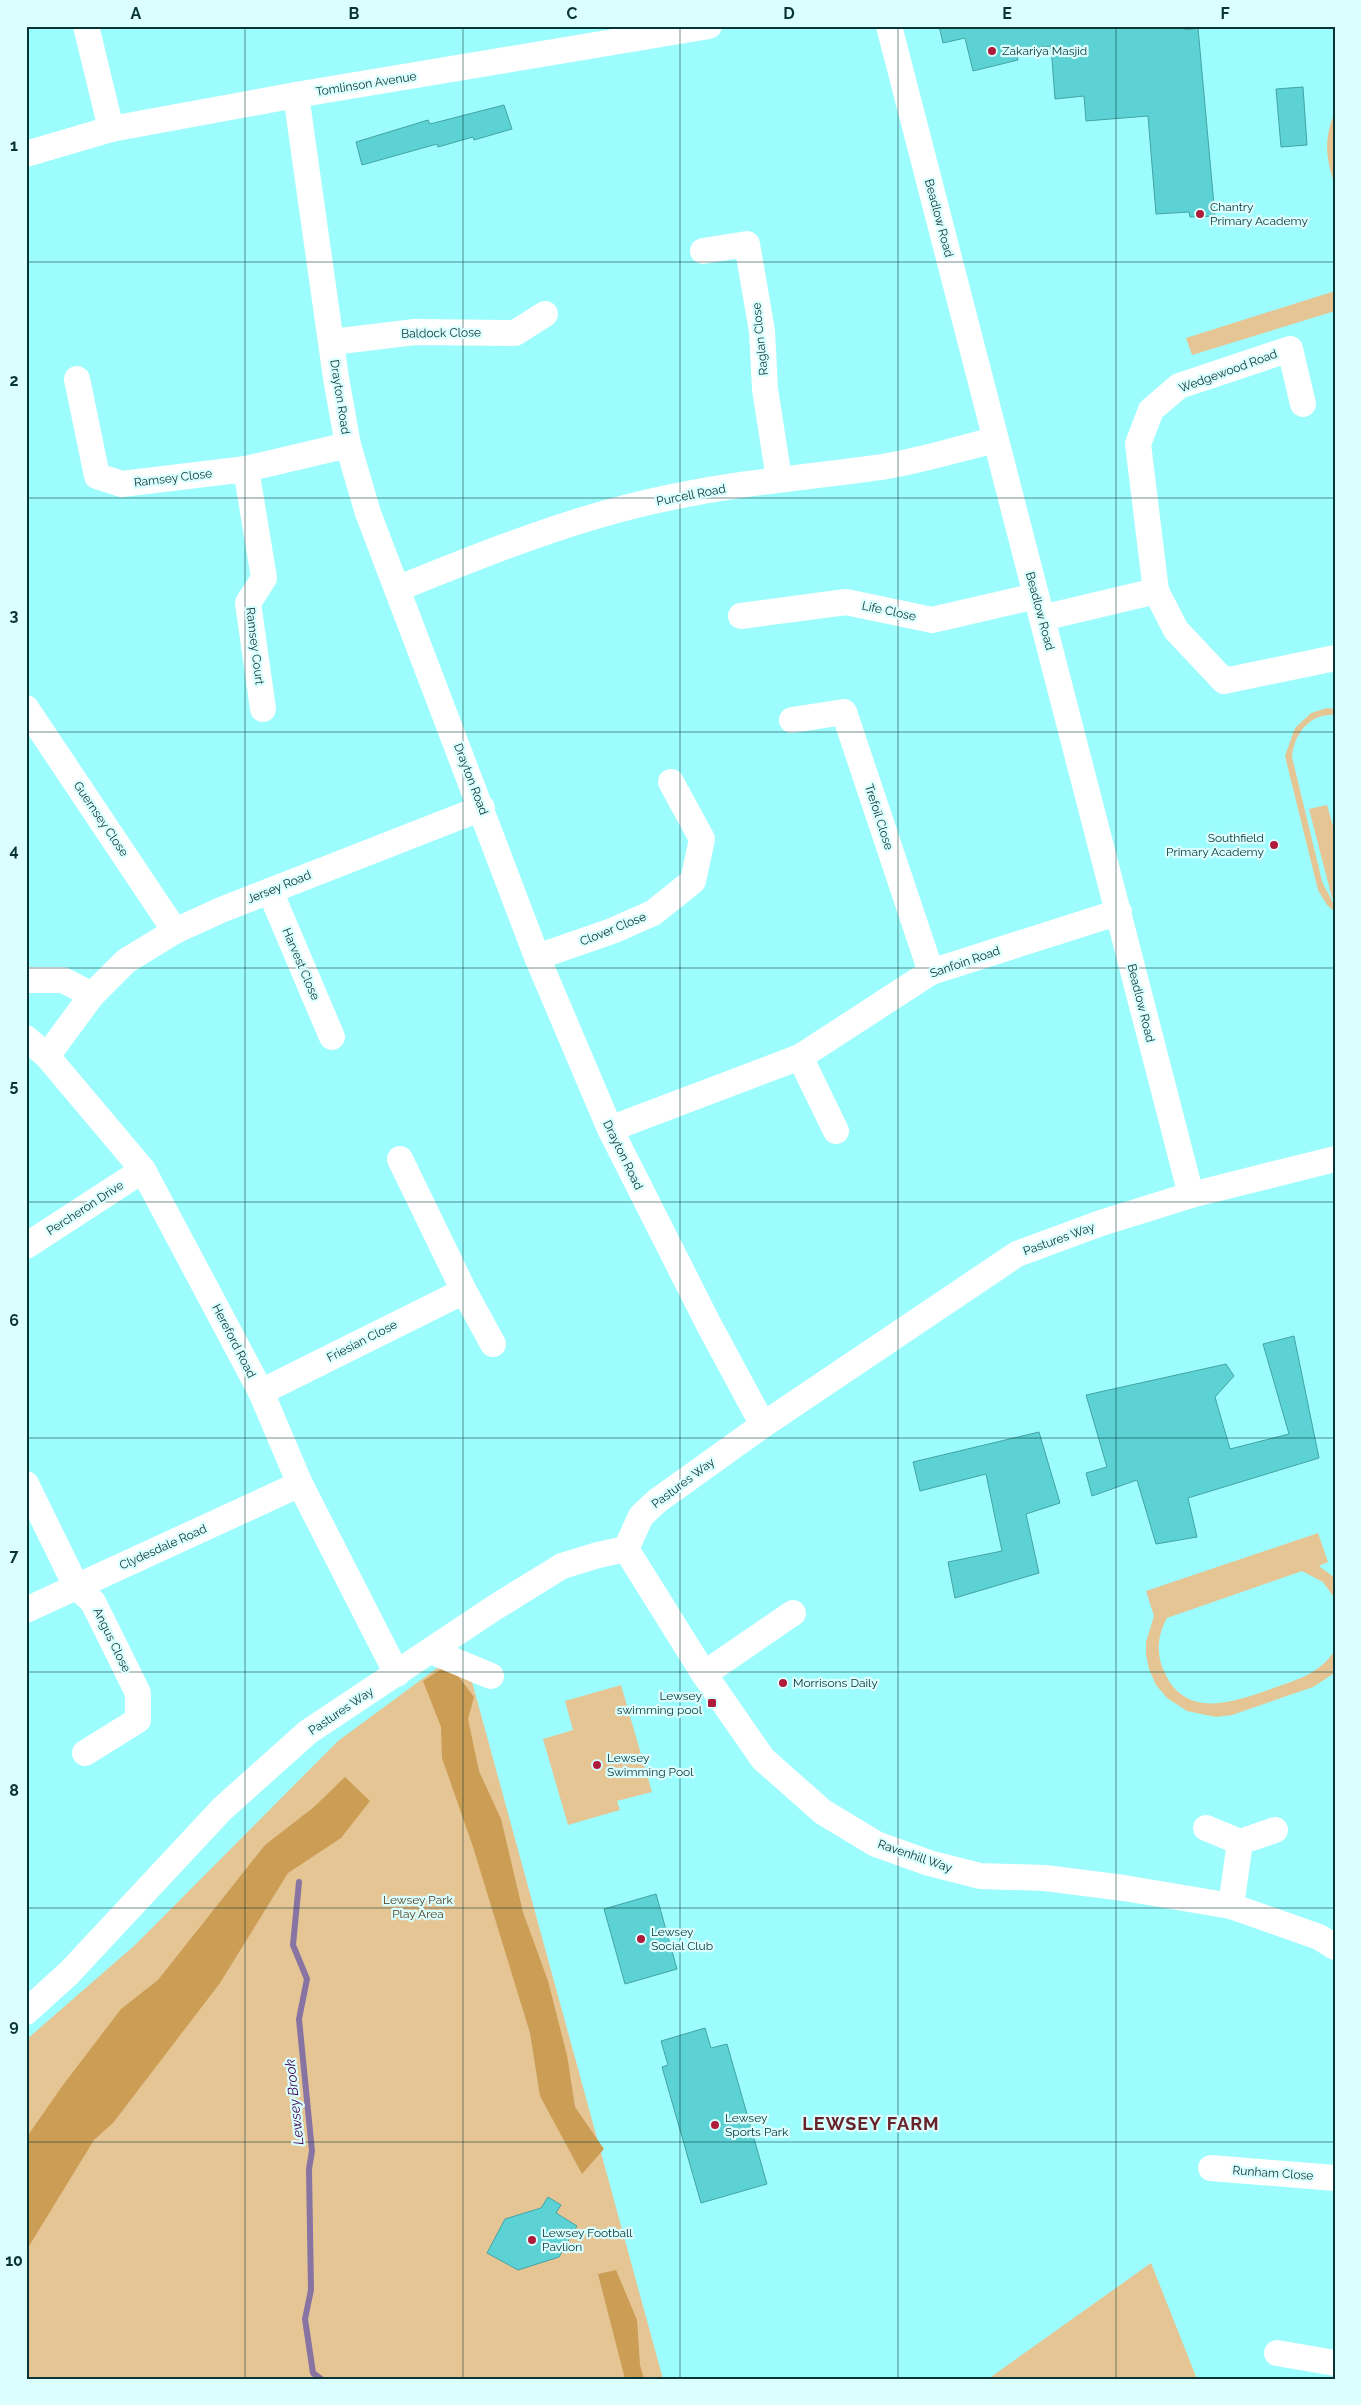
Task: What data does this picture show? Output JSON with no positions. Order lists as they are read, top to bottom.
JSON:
{
  "streets": {
    "street": [
      "Tomlinson Avenue",
      "Beadlow Road",
      "Baldock Close",
      "Raglan Close",
      "Wedgewood Road",
      "Drayton Road",
      "Ramsey Close",
      "Purcell Road",
      "Life Close",
      "Ramsey Court",
      "Trefoil Close",
      "Guernsey Close",
      "Jersey Road",
      "Clover Close",
      "Sanfoin Road",
      "Harvest Close",
      "Percheron Drive",
      "Pastures Way",
      "Hereford Road",
      "Friesian Close",
      "Clydesdale Road",
      "Angus Close",
      "Ravenhill Way",
      "Runham Close"
    ]
  },
  "crossings": [
    ["Tomlinson Avenue", "Drayton Road"],
    ["Beadlow Road", "Purcell Road"],
    ["Beadlow Road", "Life Close"],
    ["Beadlow Road", "Sanfoin Road"],
    ["Beadlow Road", "Pastures Way"],
    ["Baldock Close", "Drayton Road"],
    ["Raglan Close", "Purcell Road"],
    ["Drayton Road", "Ramsey Close"],
    ["Drayton Road", "Purcell Road"],
    ["Drayton Road", "Jersey Road"],
    ["Drayton Road", "Clover Close"],
    ["Drayton Road", "Sanfoin Road"],
    ["Drayton Road", "Pastures Way"],
    ["Ramsey Close", "Ramsey Court"],
    ["Trefoil Close", "Sanfoin Road"],
    ["Guernsey Close", "Jersey Road"],
    ["Jersey Road", "Harvest Close"],
    ["Jersey Road", "Hereford Road"],
    ["Percheron Drive", "Hereford Road"],
    ["Pastures Way", "Hereford Road"],
    ["Pastures Way", "Ravenhill Way"],
    ["Hereford Road", "Friesian Close"],
    ["Hereford Road", "Clydesdale Road"],
    ["Clydesdale Road", "Angus Close"]
  ],
  "districts": ["LEWSEY FARM"],
  "water": ["Lewsey Brook"],
  "parks": ["Lewsey Park Play Area"],
  "places": {
    "other": [
      "Zakariya Masjid",
      "Chantry Primary Academy",
      "Southfield Primary Academy",
      "Morrisons Daily",
      "Lewsey Swimming Pool",
      "Lewsey Social Club",
      "Lewsey Sports Park",
      "Lewsey Football Pavlion"
    ],
    "transit": ["Lewsey swimming pool"]
  },
  "grid": {
    "columns": [
      "A",
      "B",
      "C",
      "D",
      "E",
      "F"
    ],
    "rows": [
      "1",
      "2",
      "3",
      "4",
      "5",
      "6",
      "7",
      "8",
      "9",
      "10"
    ]
  }
}
